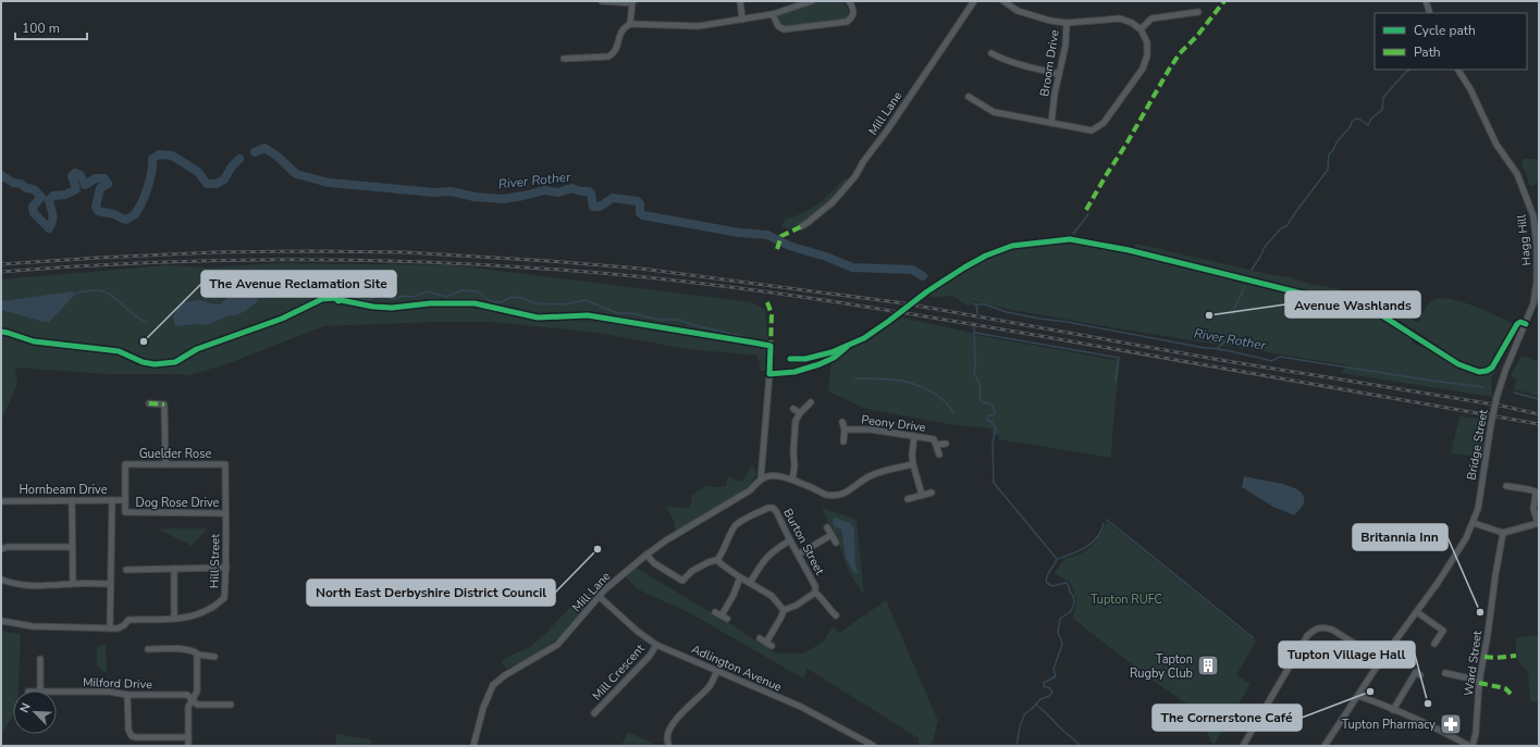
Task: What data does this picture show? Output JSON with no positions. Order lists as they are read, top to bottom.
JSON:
{
  "streets": {
    "street": [
      "Broom Drive",
      "Mill Lane",
      "Hagg Hill",
      "Peony Drive",
      "Bridge Street",
      "Guelder Rose",
      "Hornbeam Drive",
      "Dog Rose Drive",
      "Burton Street",
      "Hill Street",
      "Ward Street",
      "Adlington Avenue",
      "Mill Crescent",
      "Milford Drive"
    ]
  },
  "crossings": [
    ["Mill Lane", "Adlington Avenue"],
    ["Hagg Hill", "Bridge Street"],
    ["Guelder Rose", "Dog Rose Drive"],
    ["Guelder Rose", "Hill Street"],
    ["Hornbeam Drive", "Dog Rose Drive"],
    ["Dog Rose Drive", "Hill Street"],
    ["Adlington Avenue", "Mill Crescent"]
  ],
  "water": ["River Rother"],
  "parks": ["Tupton RUFC"],
  "places": {
    "other": [
      "Avenue Washlands",
      "The Avenue Reclamation Site",
      "North East Derbyshire District Council",
      "Britannia Inn",
      "The Cornerstone Café",
      "Tupton Village Hall"
    ],
    "building": ["Tapton Rugby Club"],
    "pharmacy": ["Tupton Pharmacy"]
  },
  "legend": ["Cycle path", "Path"],
  "scale_bar": "100 m",
  "north": "top left"
}
